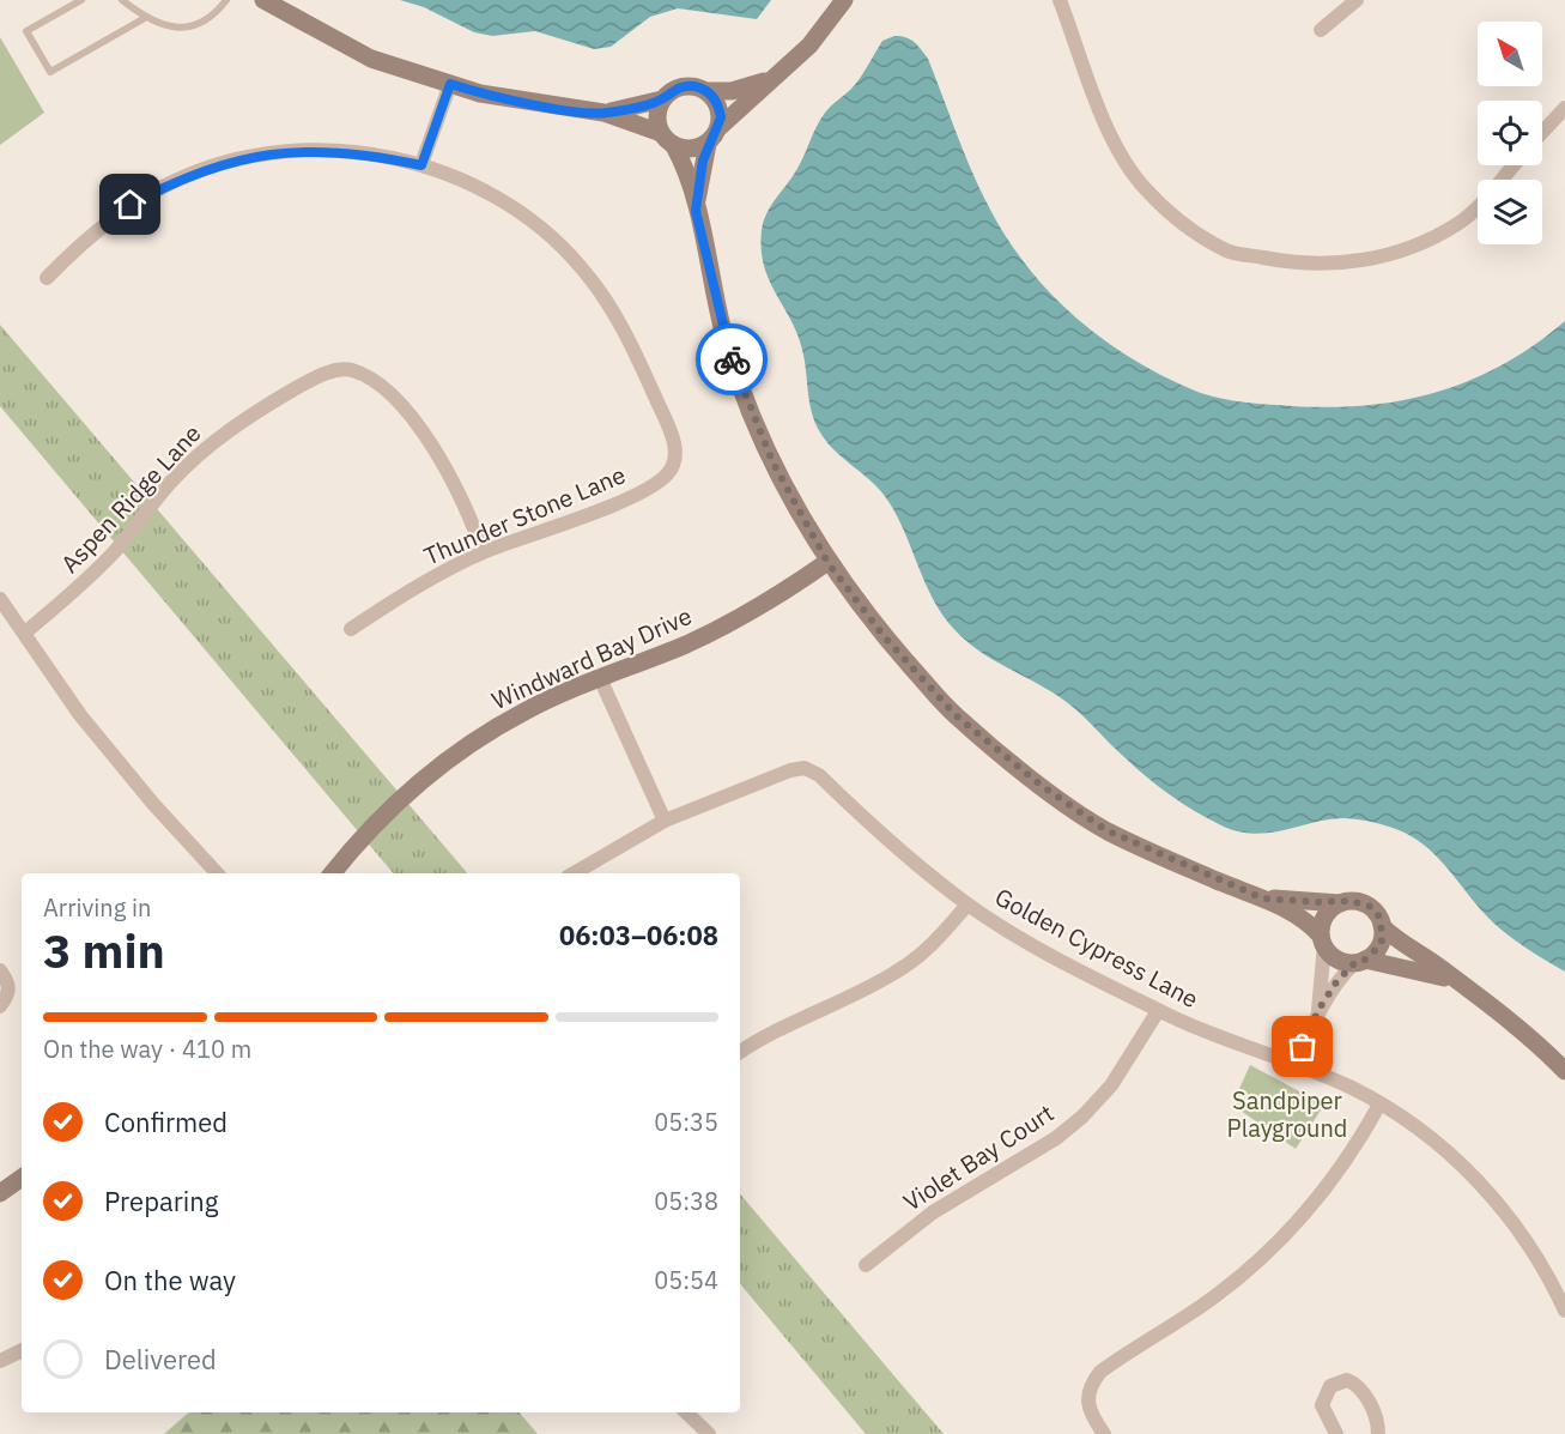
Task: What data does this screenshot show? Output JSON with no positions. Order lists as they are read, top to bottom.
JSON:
{
  "streets": {
    "street": [
      "Aspen Ridge Lane",
      "Thunder Stone Lane",
      "Windward Bay Drive",
      "Golden Cypress Lane",
      "Violet Bay Court"
    ]
  },
  "crossings": [
    ["Aspen Ridge Lane", "Thunder Stone Lane"],
    ["Golden Cypress Lane", "Violet Bay Court"]
  ],
  "parks": ["Sandpiper Playground"],
  "north": "top left",
  "page": {
    "heading": ["3 min", "Arriving in", "06:03–06:08"],
    "bar": "On the way · 410 m",
    "list": [
      ["Confirmed", "05:35"],
      ["Preparing", "05:38"],
      ["On the way", "05:54"],
      "Delivered"
    ]
  }
}
